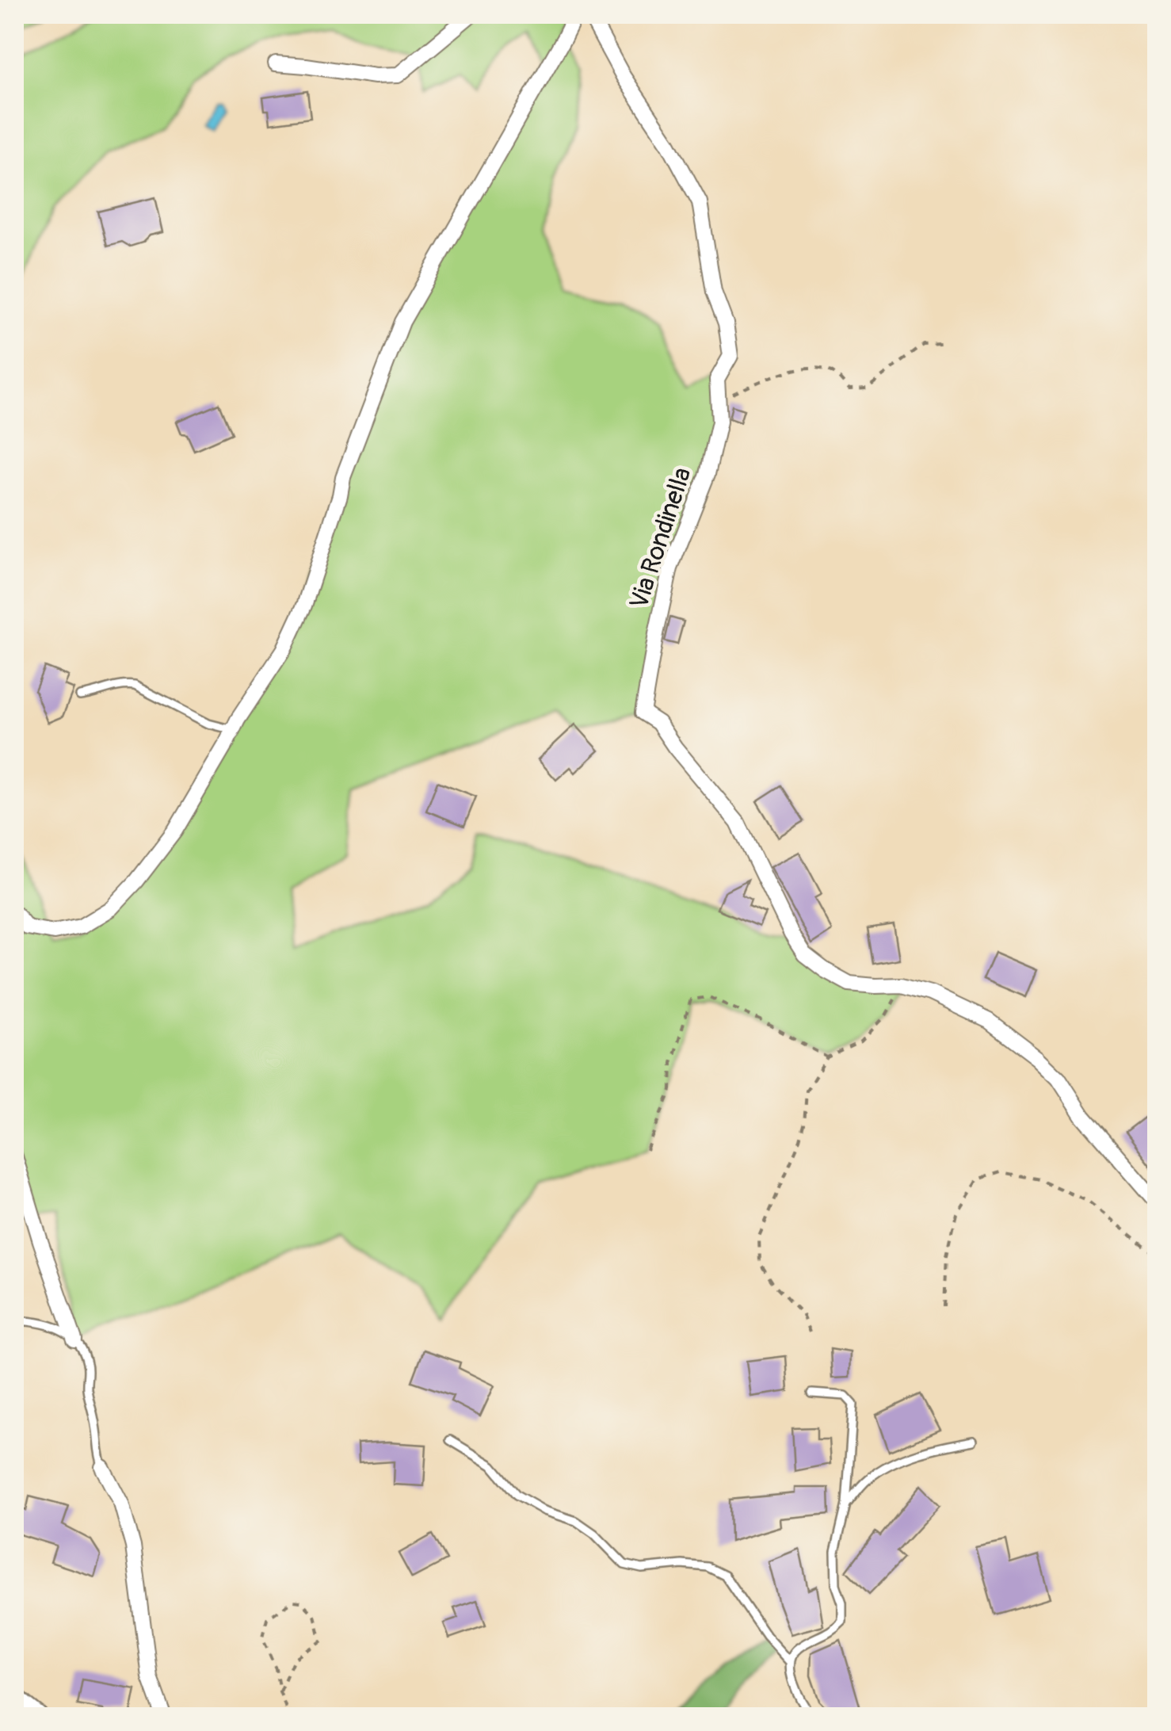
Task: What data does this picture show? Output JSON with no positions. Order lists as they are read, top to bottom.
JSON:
{
  "streets": {
    "street": ["Via Rondinella"]
  }
}
